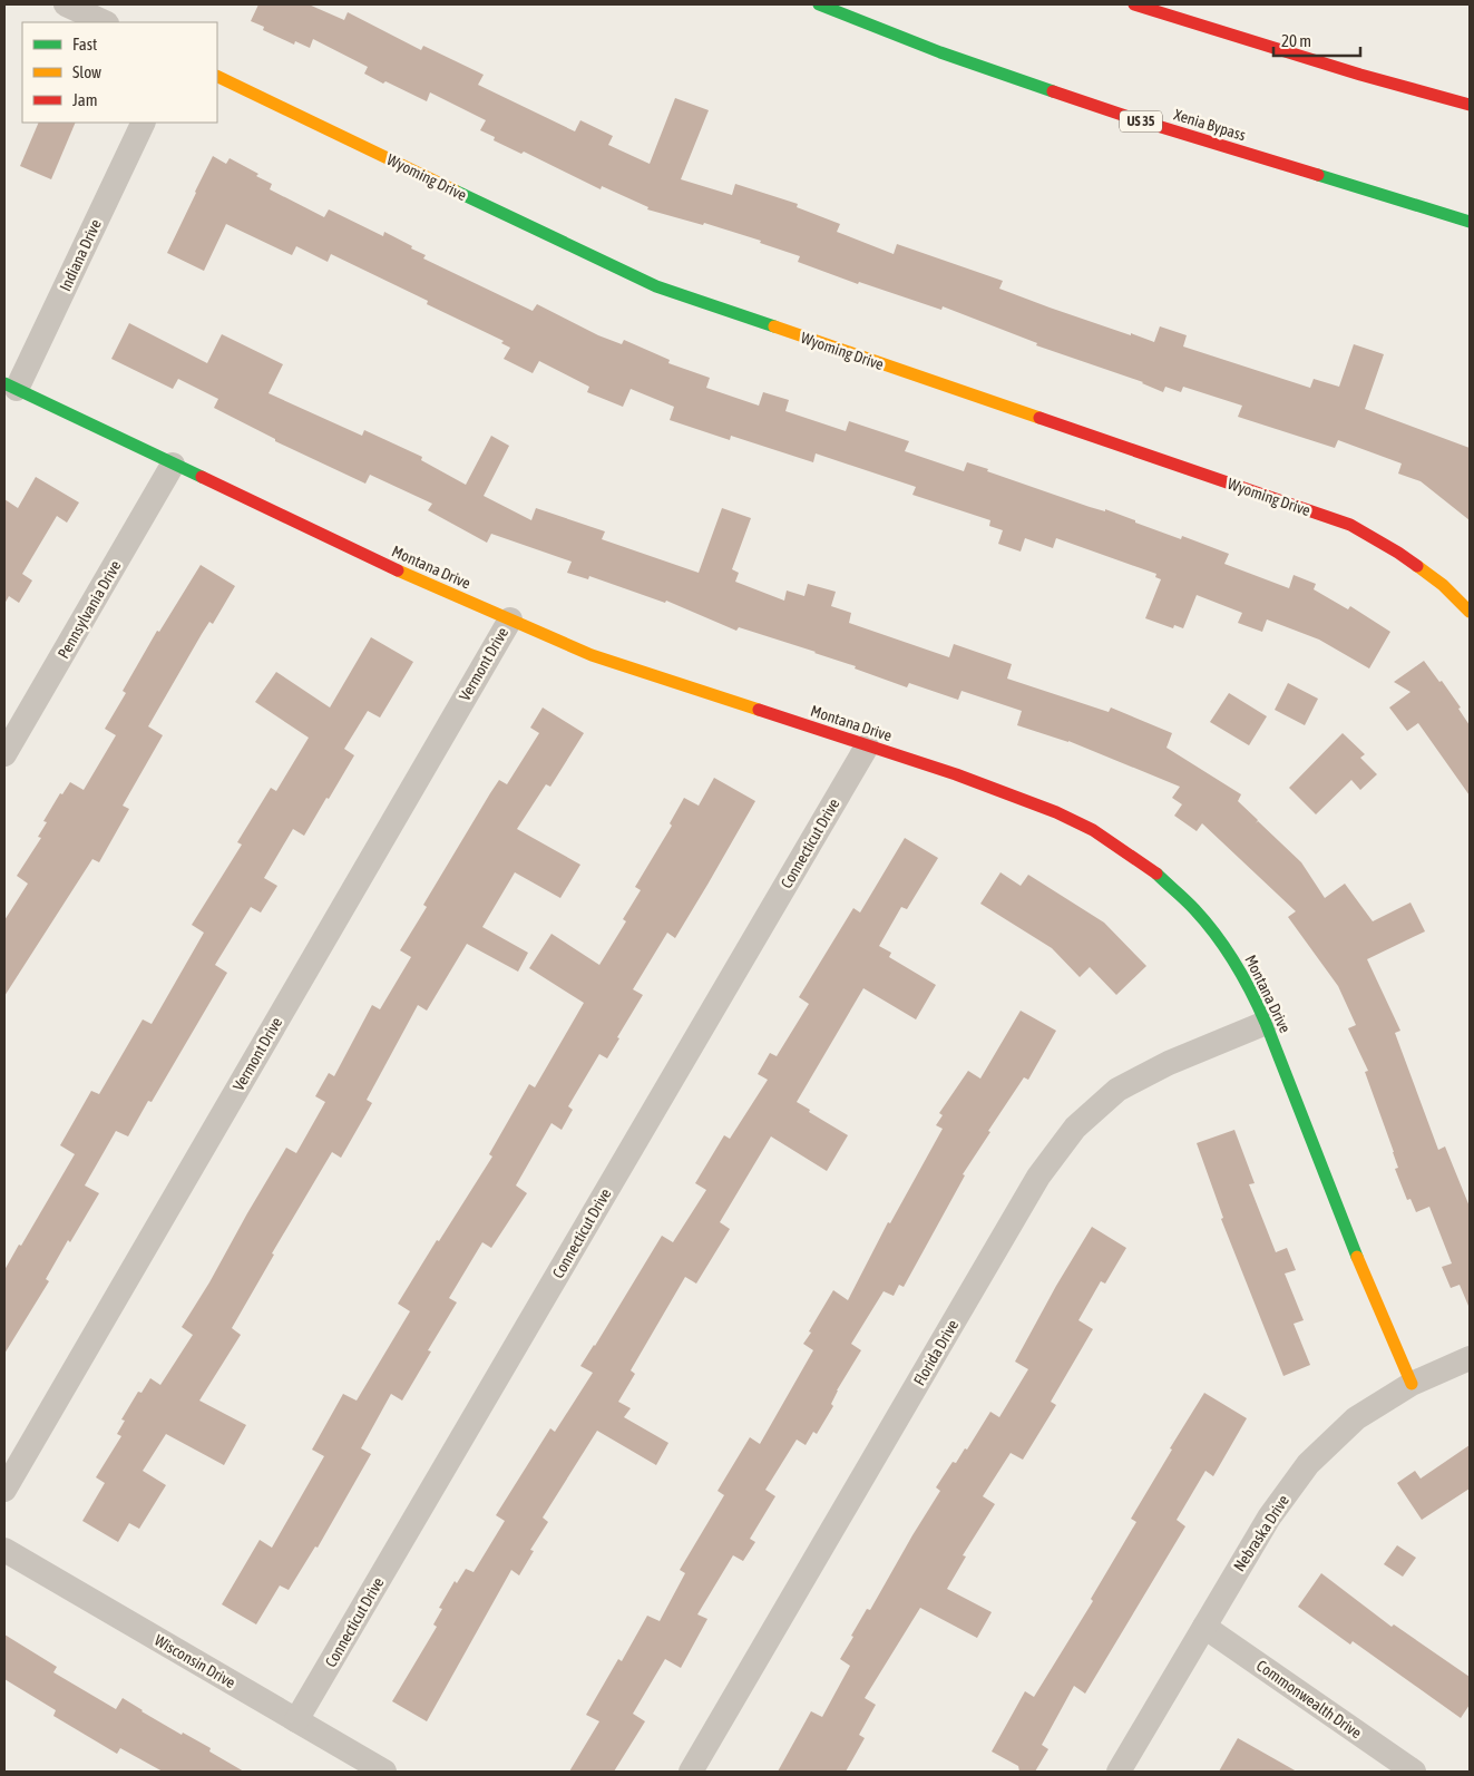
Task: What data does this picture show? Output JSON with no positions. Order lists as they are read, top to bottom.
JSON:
{
  "streets": {
    "main road": [
      "US 35",
      "Xenia Bypass",
      "Wyoming Drive",
      "Montana Drive"
    ],
    "street": [
      "Indiana Drive",
      "Pennsylvania Drive",
      "Vermont Drive",
      "Connecticut Drive",
      "Florida Drive",
      "Nebraska Drive",
      "Wisconsin Drive",
      "Commonwealth Drive"
    ]
  },
  "crossings": [
    ["Indiana Drive", "Montana Drive"],
    ["Montana Drive", "Pennsylvania Drive"],
    ["Montana Drive", "Vermont Drive"],
    ["Montana Drive", "Connecticut Drive"],
    ["Montana Drive", "Florida Drive"],
    ["Montana Drive", "Nebraska Drive"],
    ["Connecticut Drive", "Wisconsin Drive"],
    ["Nebraska Drive", "Commonwealth Drive"]
  ],
  "legend": ["Fast", "Slow", "Jam"],
  "scale_bar": "20 m"
}
